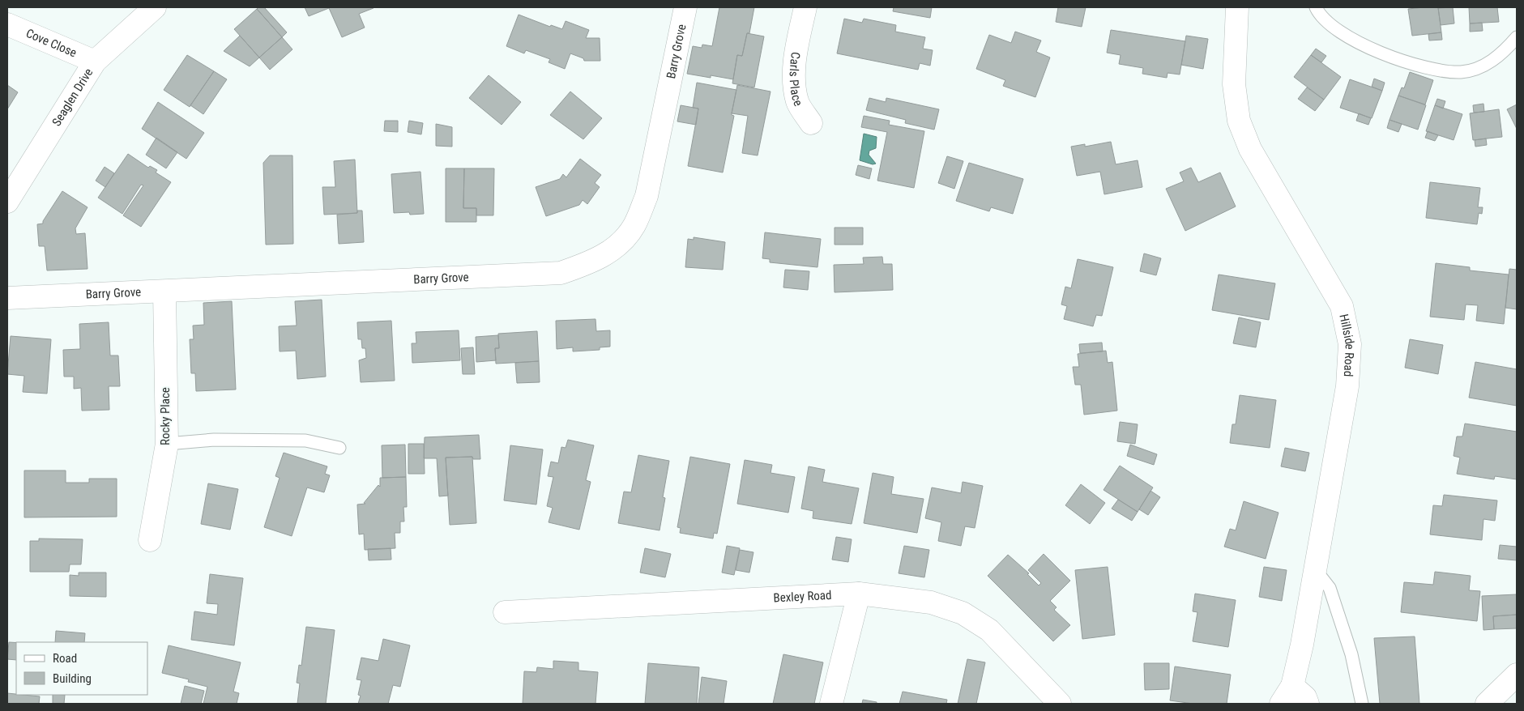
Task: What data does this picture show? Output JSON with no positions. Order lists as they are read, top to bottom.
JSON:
{
  "streets": {
    "street": [
      "Cove Close",
      "Barry Grove",
      "Carls Place",
      "Seaglen Drive",
      "Hillside Road",
      "Rocky Place",
      "Bexley Road"
    ]
  },
  "crossings": [
    ["Cove Close", "Seaglen Drive"],
    ["Barry Grove", "Rocky Place"]
  ],
  "legend": ["Road", "Building"]
}
